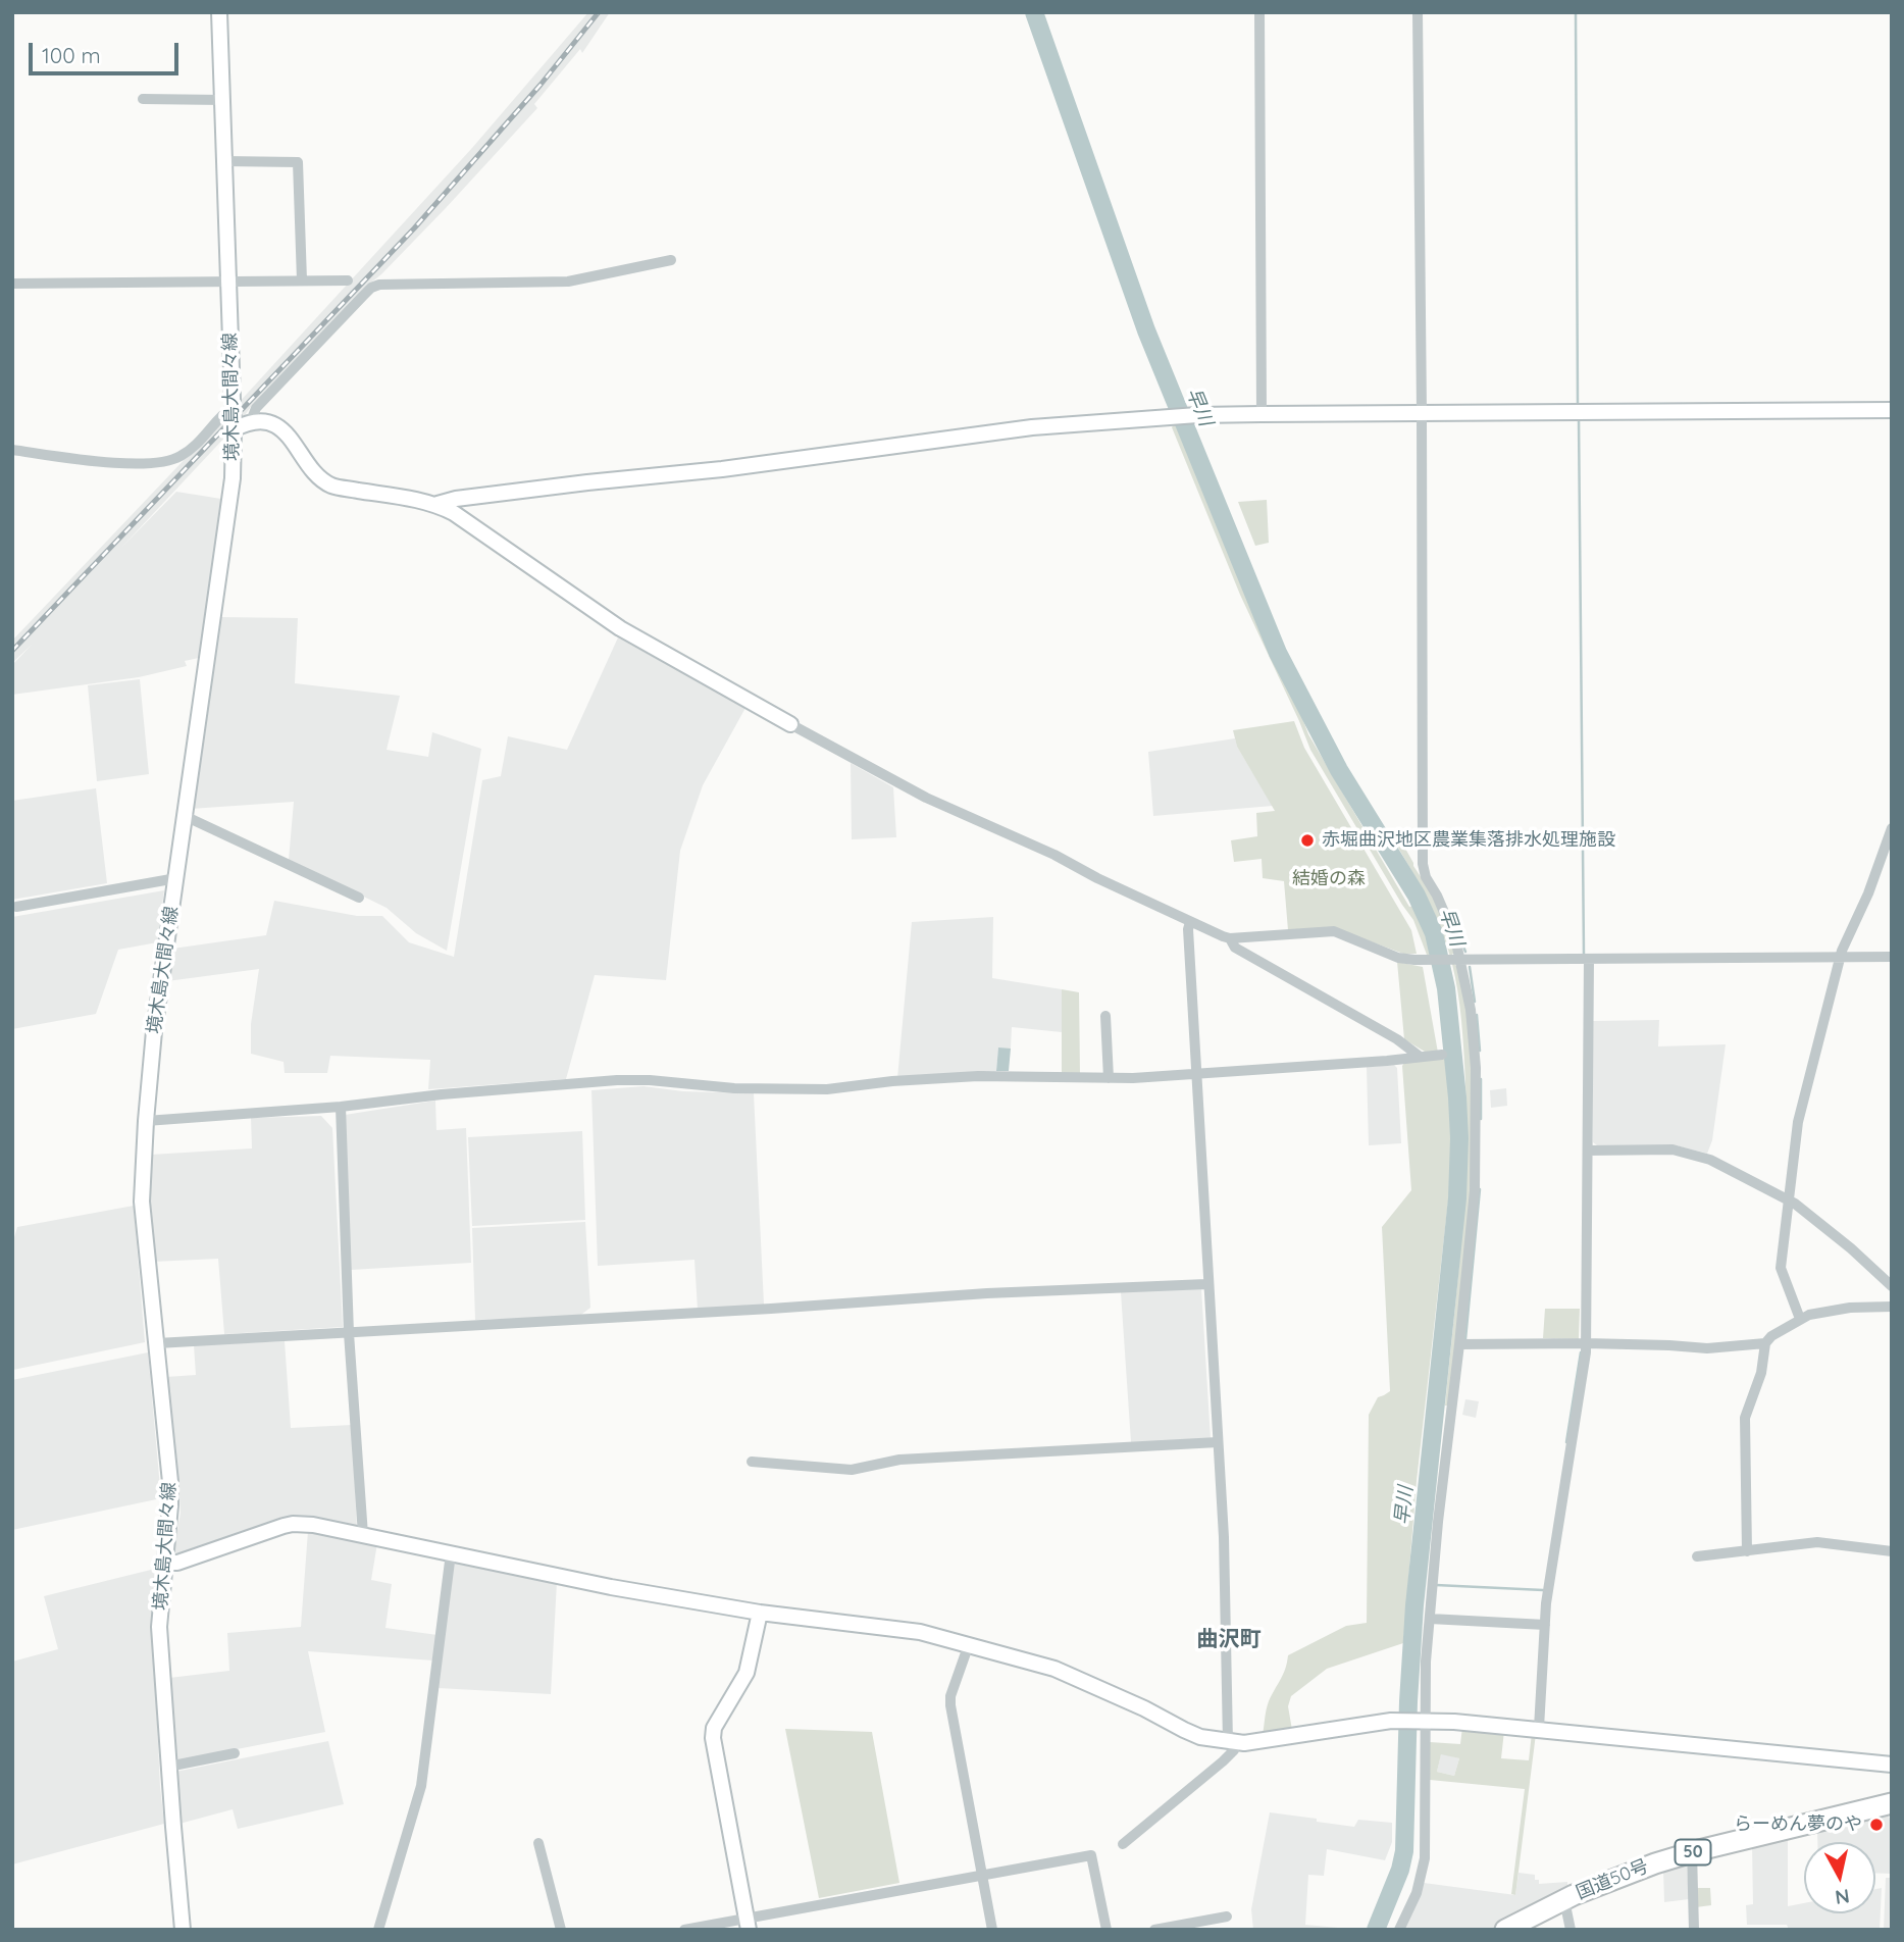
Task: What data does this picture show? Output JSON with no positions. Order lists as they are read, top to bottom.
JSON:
{
  "streets": {
    "highway": ["50", "国道50号"],
    "street": ["境木島大間々線"]
  },
  "districts": ["曲沢町"],
  "water": ["早川"],
  "parks": ["結婚の森"],
  "places": ["赤堀曲沢地区農業集落排水処理施設", "らーめん夢のや"],
  "scale_bar": "100 m",
  "north": "bottom"
}
